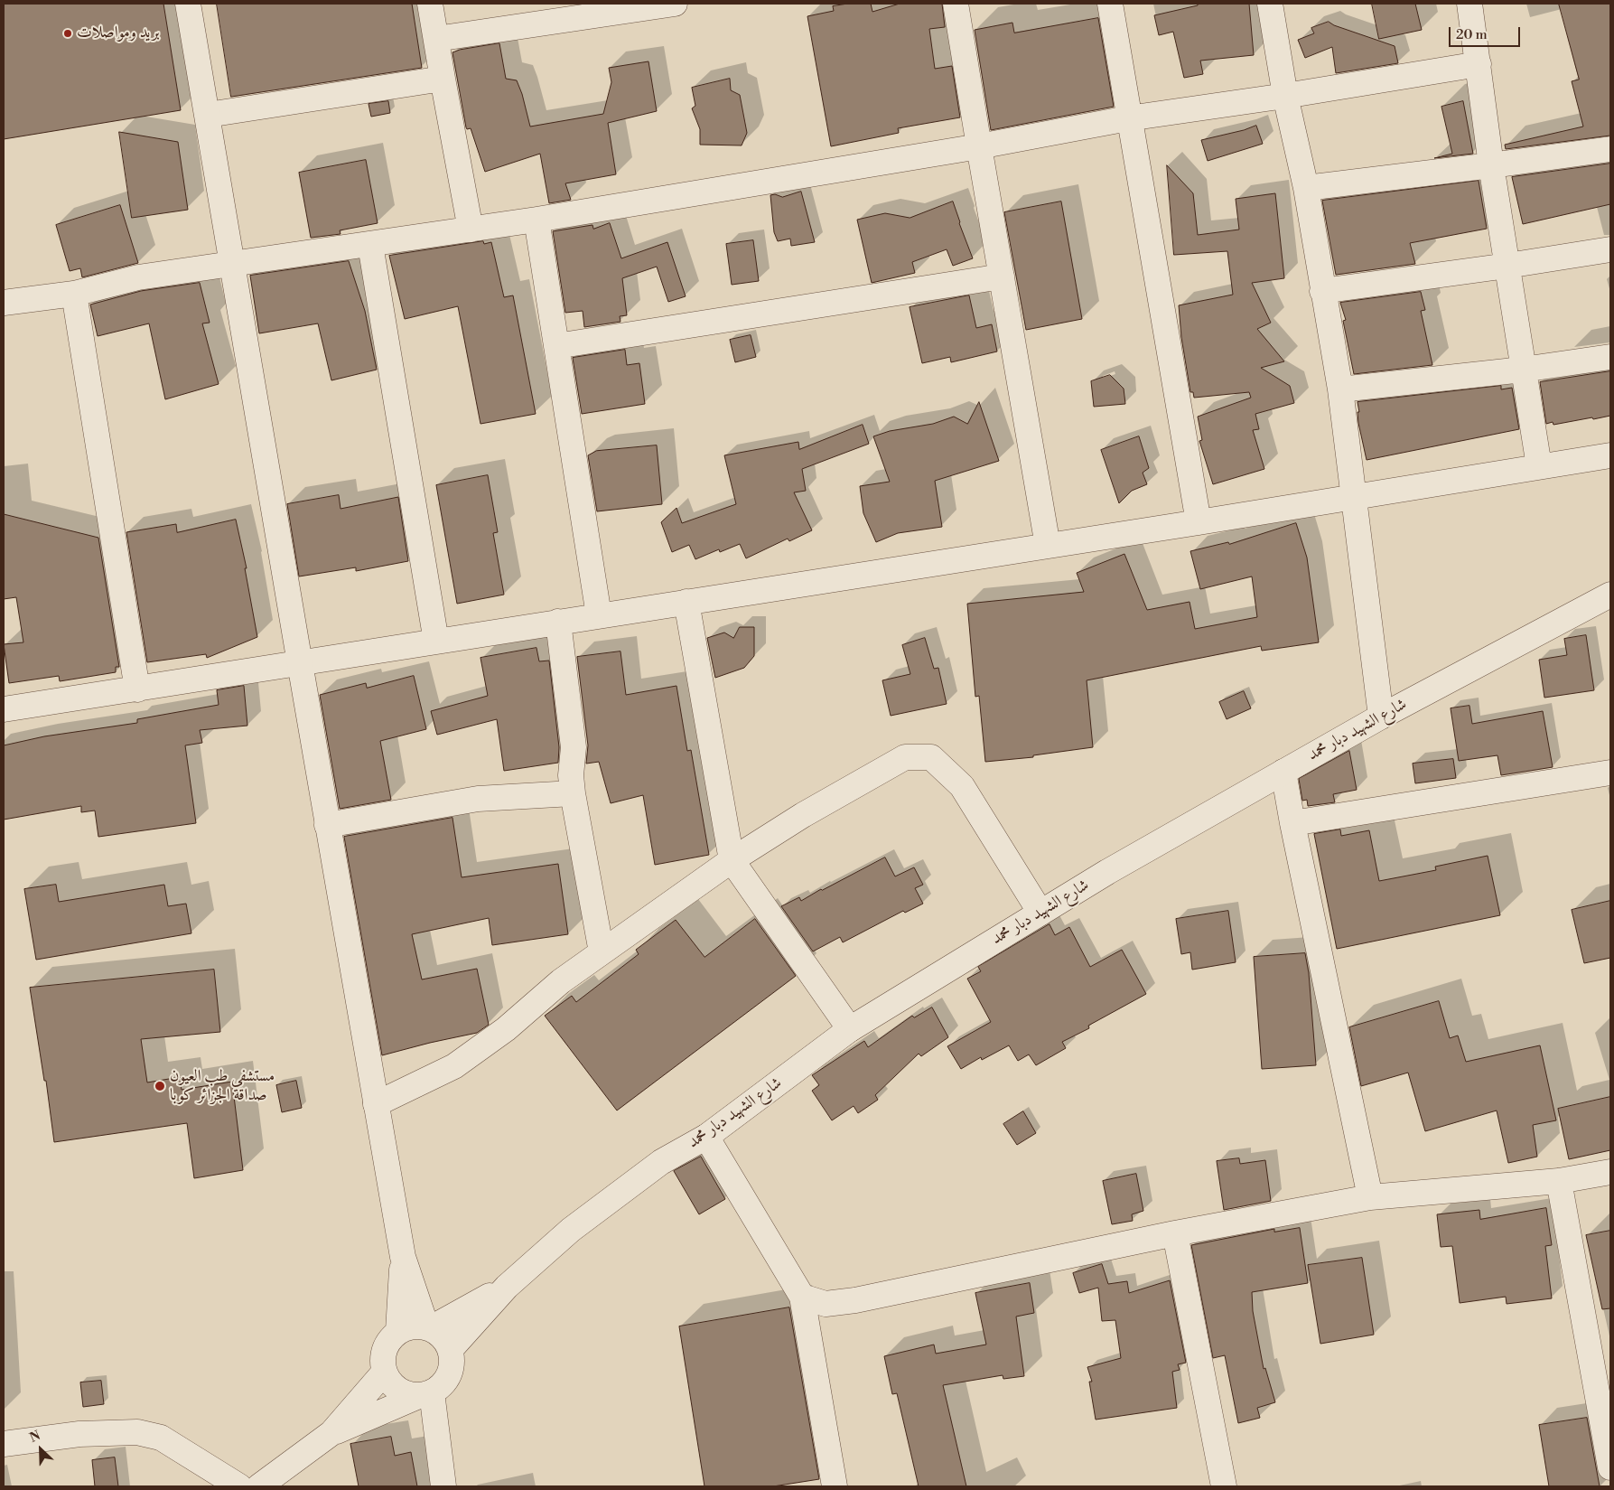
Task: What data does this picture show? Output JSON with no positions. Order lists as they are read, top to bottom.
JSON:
{
  "streets": {
    "street": ["شارع الشهيد دبار محمد"]
  },
  "places": ["بريد ومواصلات", "مستشفى طب العيون صداقة الجزائر كوبا"],
  "scale_bar": "20 m",
  "north": "top left"
}
